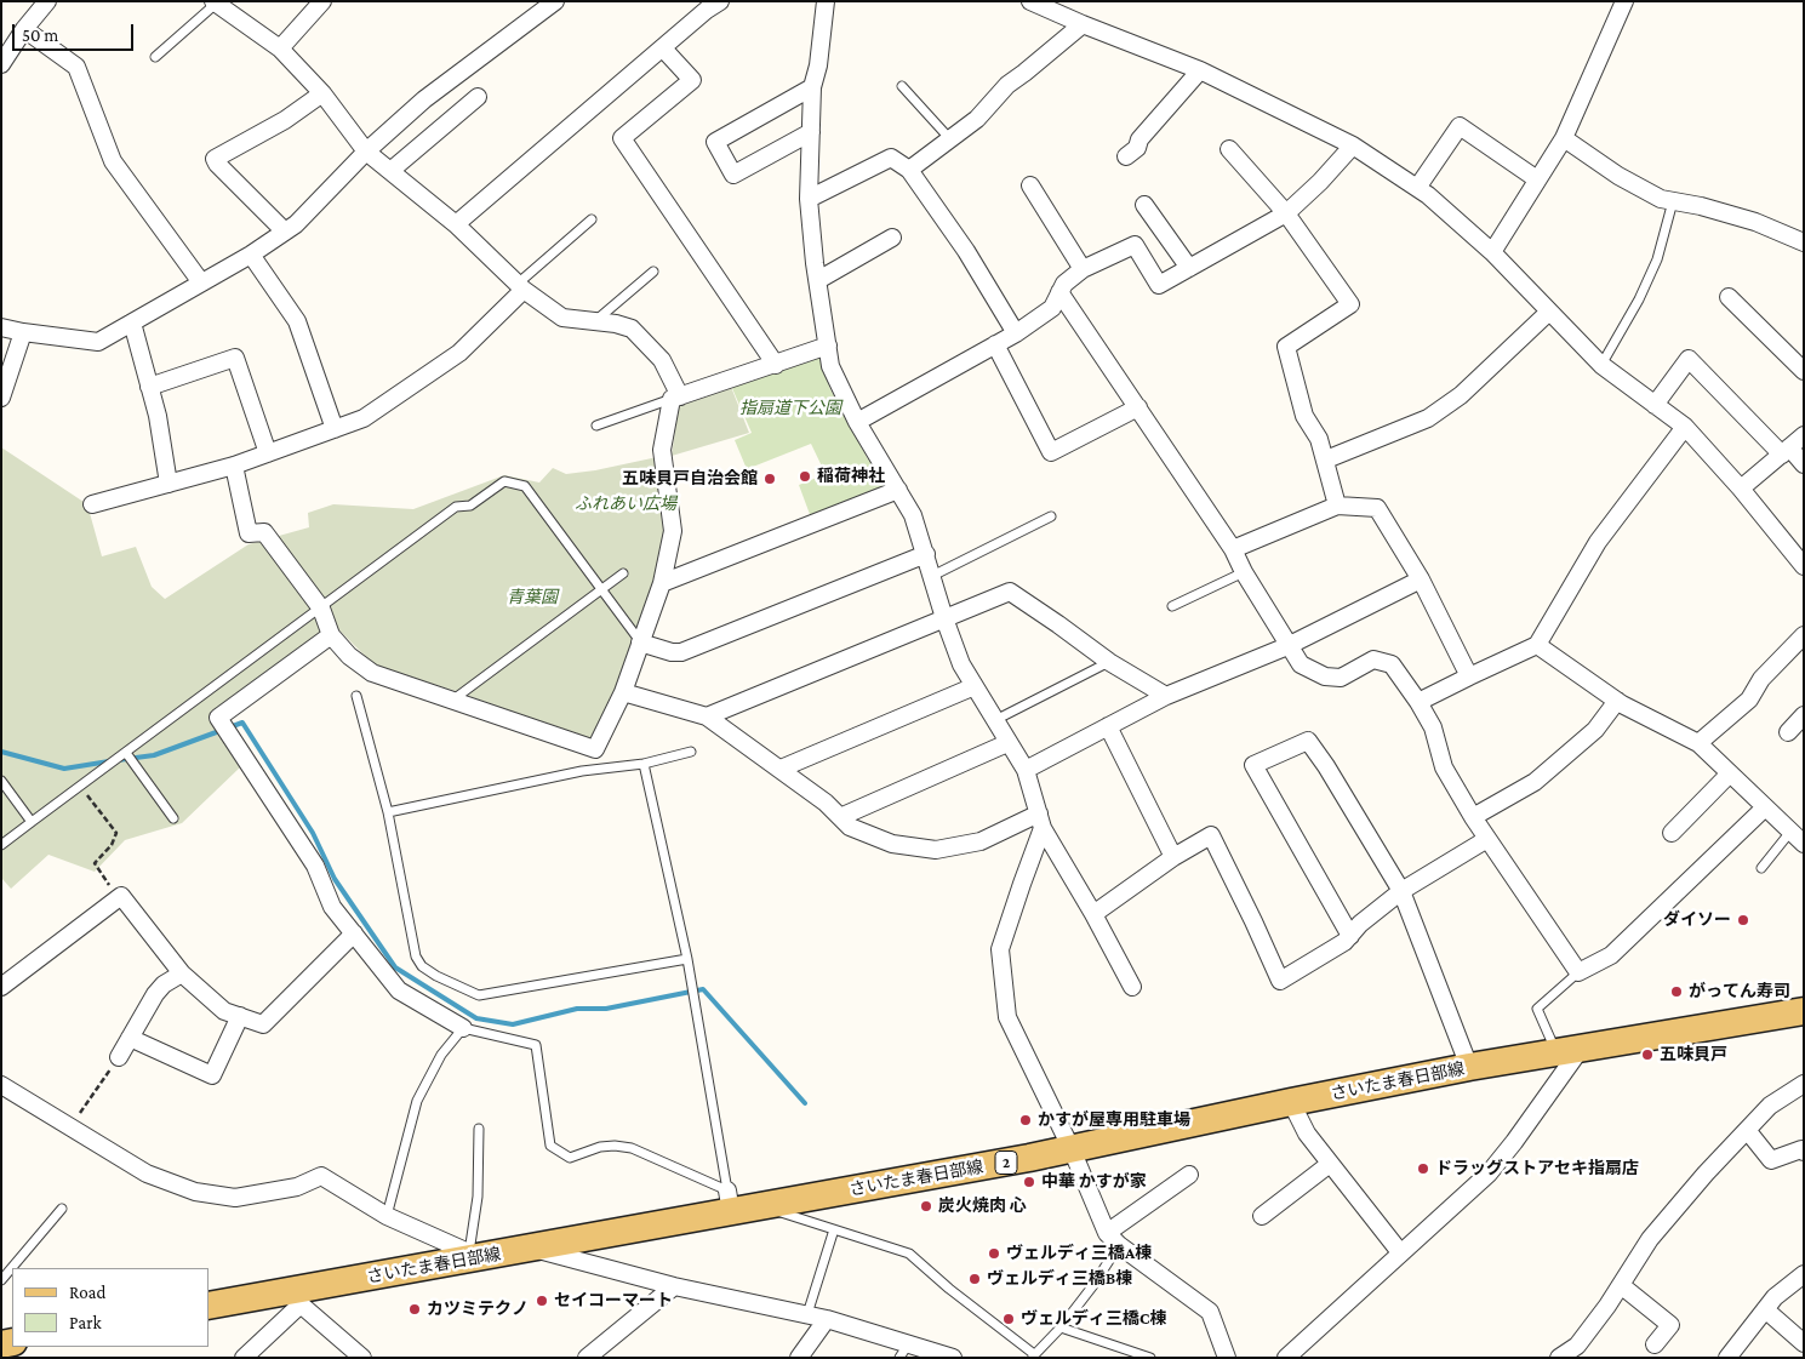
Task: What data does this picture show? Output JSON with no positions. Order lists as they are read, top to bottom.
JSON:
{
  "streets": {
    "main road": ["さいたま春日部線", "2"]
  },
  "parks": ["指扇道下公園", "ふれあい広場", "青葉園"],
  "places": [
    "稲荷神社",
    "五味貝戸自治会館",
    "ダイソー",
    "がってん寿司",
    "五味貝戸",
    "かすが屋専用駐車場",
    "ドラッグストアセキ指扇店",
    "中華 かすが家",
    "炭火焼肉 心",
    "ヴェルディ三橋A棟",
    "ヴェルディ三橋B棟",
    "セイコーマート",
    "カツミテクノ",
    "ヴェルディ三橋C棟"
  ],
  "legend": ["Road", "Park"],
  "scale_bar": "50 m"
}
